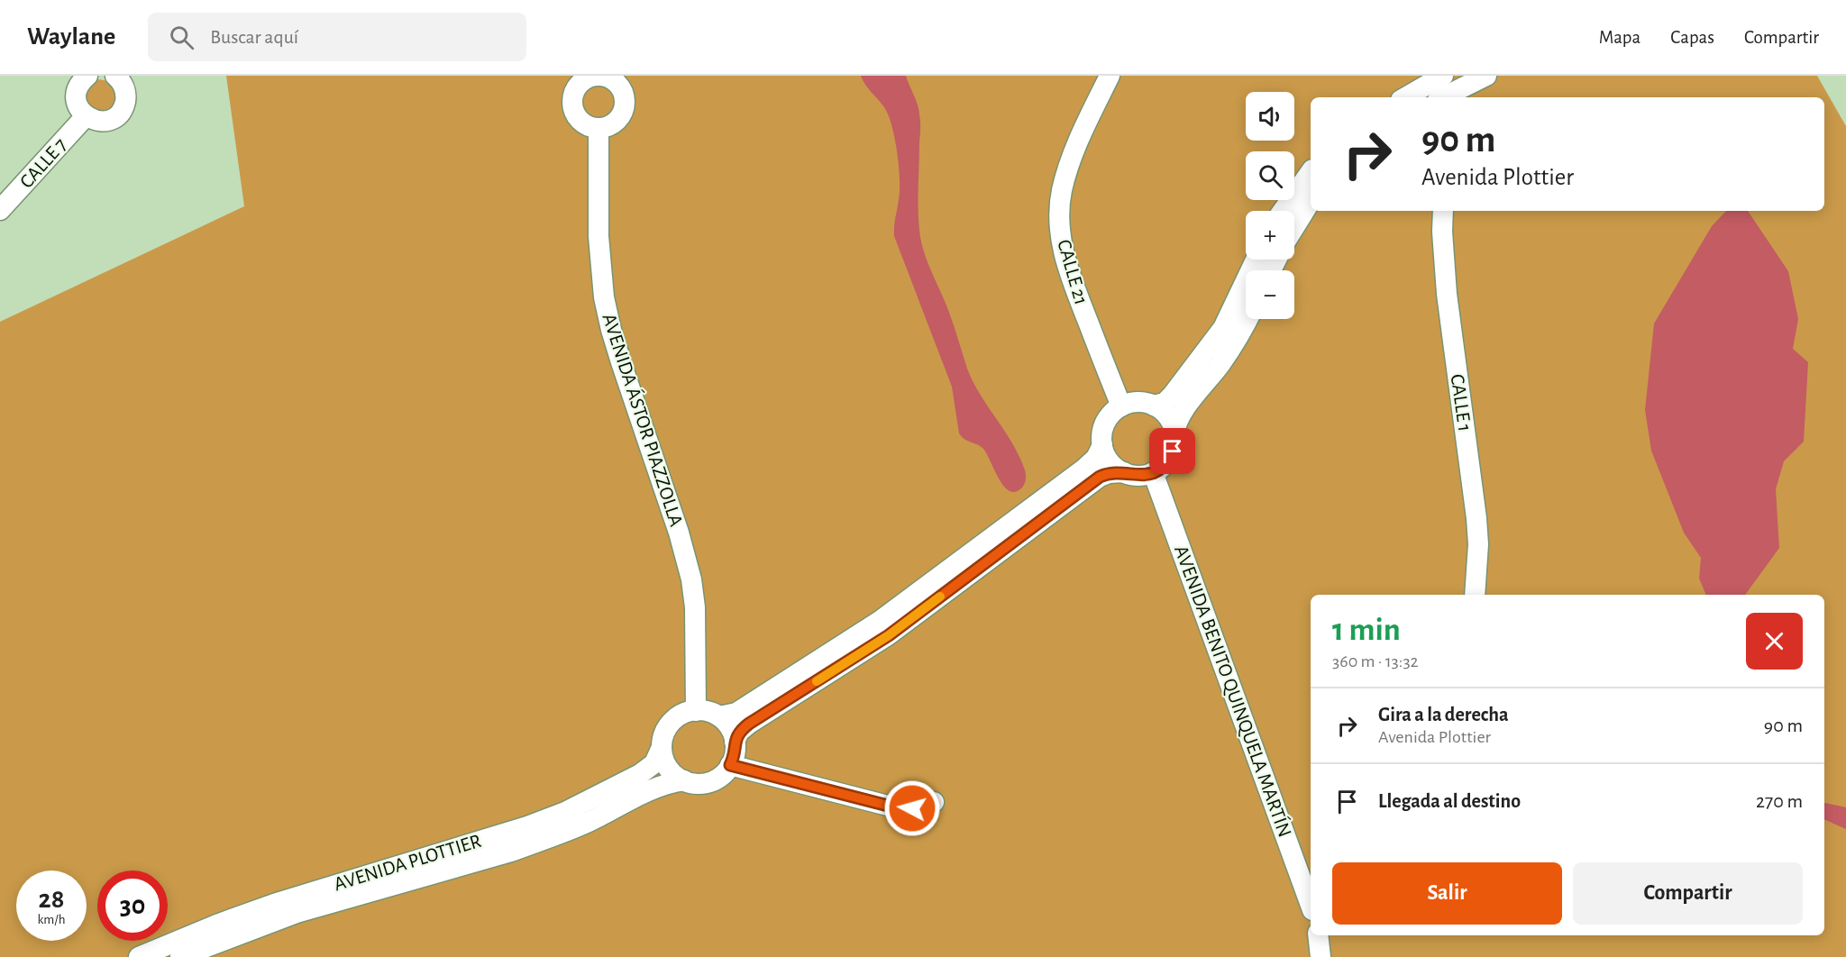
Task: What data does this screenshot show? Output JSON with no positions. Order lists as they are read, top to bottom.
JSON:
{
  "streets": {
    "street": [
      "CALLE 7",
      "CALLE 21",
      "CALLE 1",
      "AVENIDA ÁSTOR PIAZZOLLA",
      "AVENIDA BENITO QUINQUELA MARTÍN",
      "AVENIDA PLOTTIER"
    ]
  },
  "crossings": [
    ["CALLE 21", "AVENIDA BENITO QUINQUELA MARTÍN"],
    ["AVENIDA ÁSTOR PIAZZOLLA", "AVENIDA PLOTTIER"]
  ],
  "page": {
    "header": "Waylane",
    "search": "Buscar aquí",
    "nav": ["Mapa", "Capas", "Compartir"],
    "map_buttons": ["+", "−"],
    "turn": ["90 m", "Avenida Plottier"],
    "heading": ["1 min", "360 m · 13:32"],
    "list": [
      {
        "name": "Gira a la derecha",
        "note": "Avenida Plottier",
        "value": "90 m"
      },
      {
        "name": "Llegada al destino",
        "value": "270 m"
      }
    ],
    "buttons": ["Salir", "Compartir"],
    "speed": "28 km/h",
    "limit": "30"
  }
}
